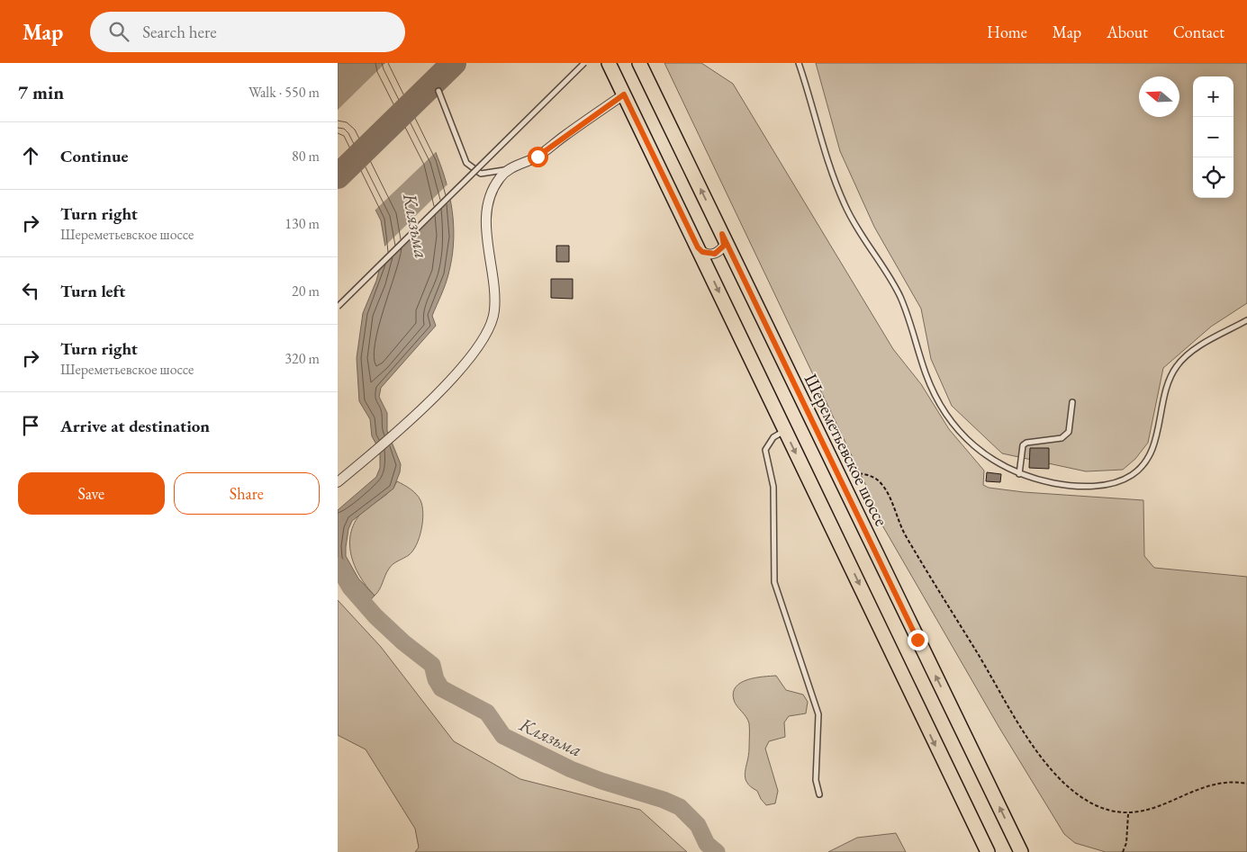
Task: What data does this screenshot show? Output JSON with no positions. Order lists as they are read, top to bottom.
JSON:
{
  "streets": {
    "main road": ["Шереметьевское шоссе"]
  },
  "water": ["Клязьма"],
  "north": "left",
  "page": {
    "header": "Map",
    "search": "Search here",
    "nav": [
      "Home",
      "Map",
      "About",
      "Contact"
    ],
    "heading": ["7 min", "Walk · 550 m"],
    "map_buttons": ["+", "−"],
    "list": [
      ["Continue", "80 m"],
      ["Turn right", "Шереметьевское шоссе", "130 m"],
      ["Turn left", "20 m"],
      ["Turn right", "Шереметьевское шоссе", "320 m"],
      "Arrive at destination"
    ],
    "buttons": ["Save", "Share"]
  }
}
